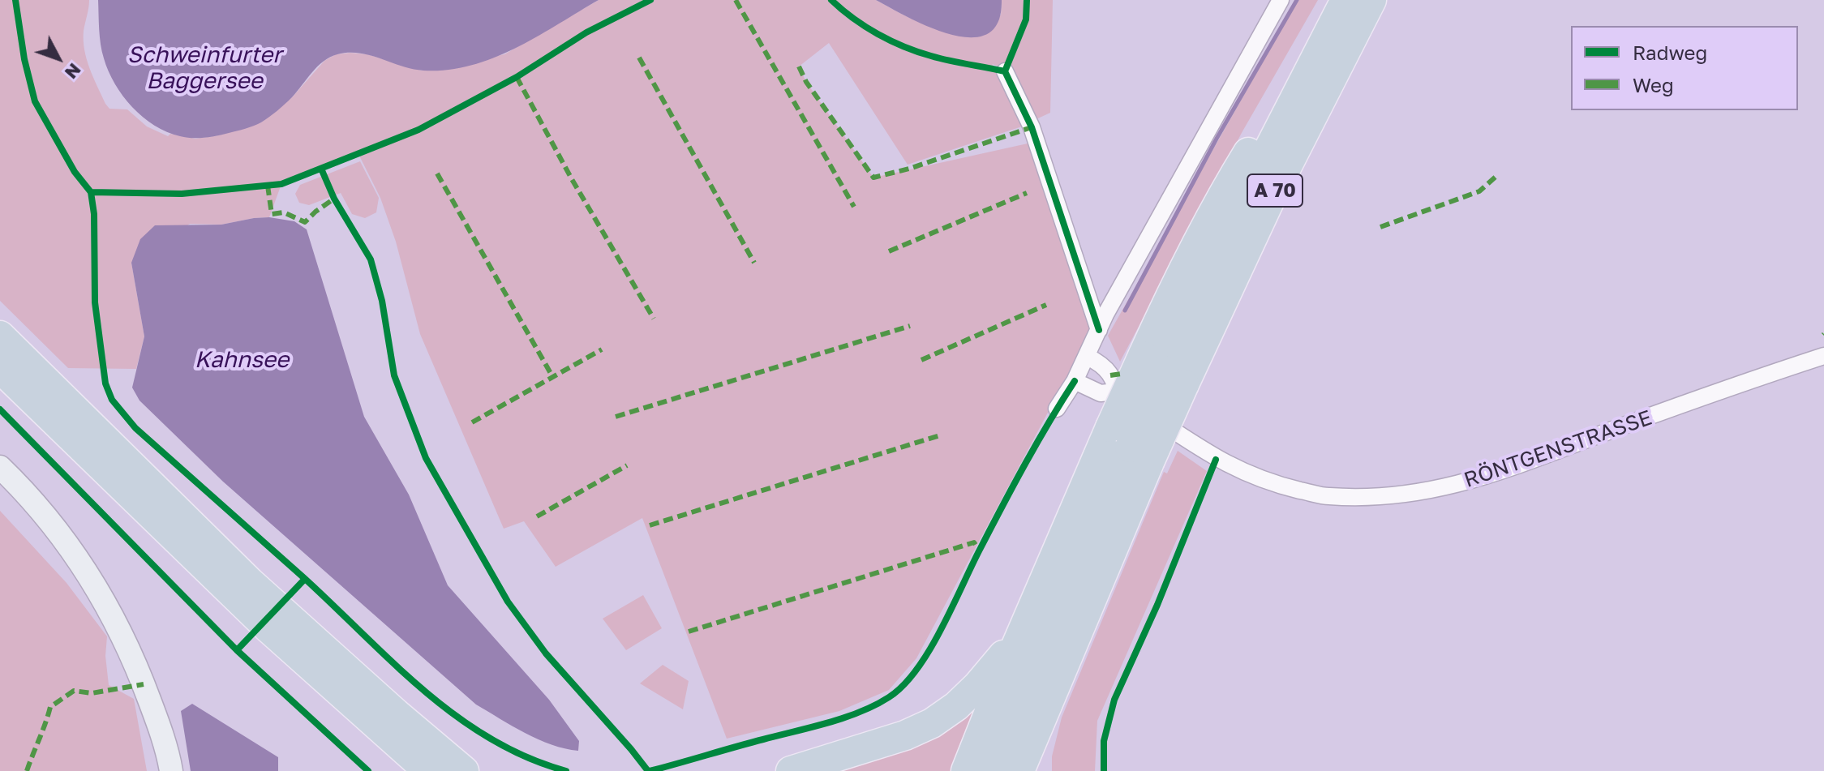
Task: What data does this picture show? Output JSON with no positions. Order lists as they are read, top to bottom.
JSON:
{
  "streets": {
    "highway": ["A 70"],
    "street": ["RÖNTGENSTRASSE"]
  },
  "water": ["Schweinfurter Baggersee", "Kahnsee"],
  "legend": ["Radweg", "Weg"],
  "north": "bottom right"
}
